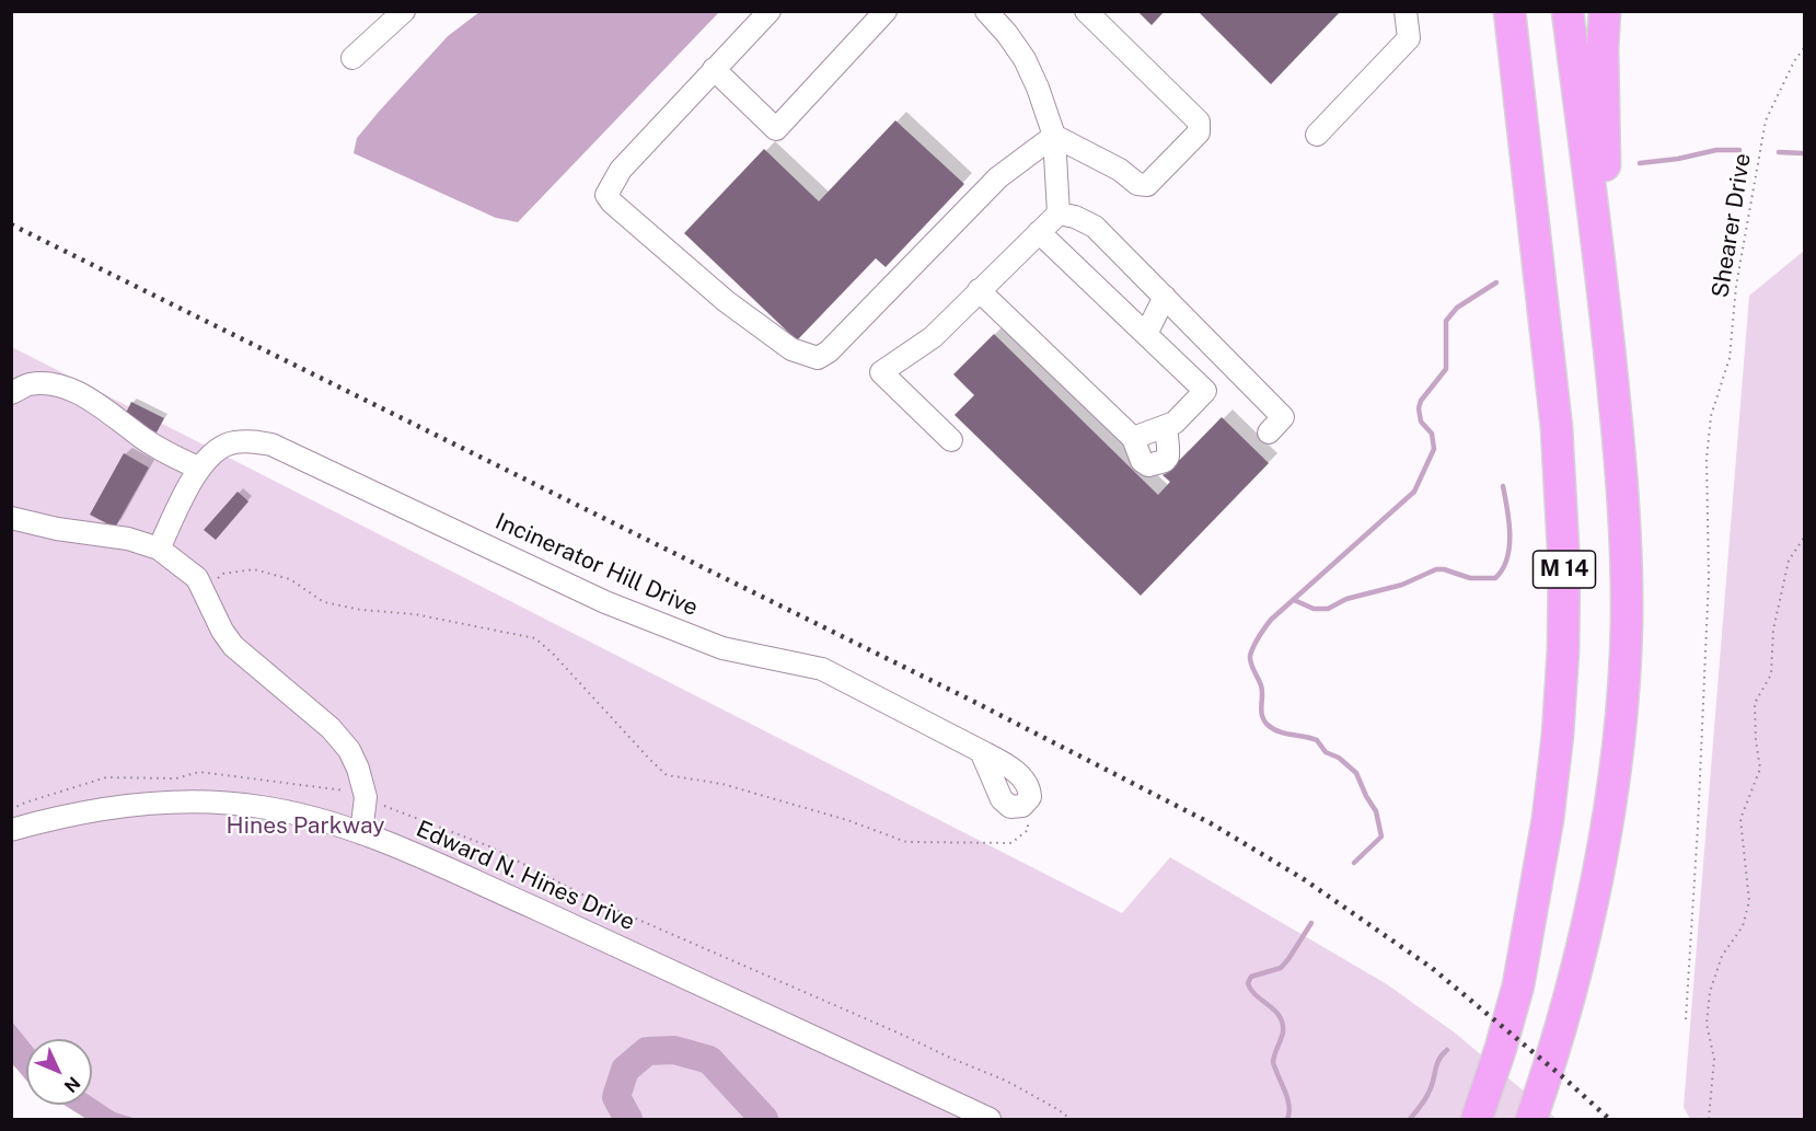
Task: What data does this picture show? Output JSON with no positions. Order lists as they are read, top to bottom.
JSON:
{
  "streets": {
    "highway": ["M 14"],
    "street": ["Incinerator Hill Drive", "Edward N. Hines Drive"],
    "path": ["Shearer Drive"]
  },
  "parks": ["Hines Parkway"],
  "north": "bottom right"
}
